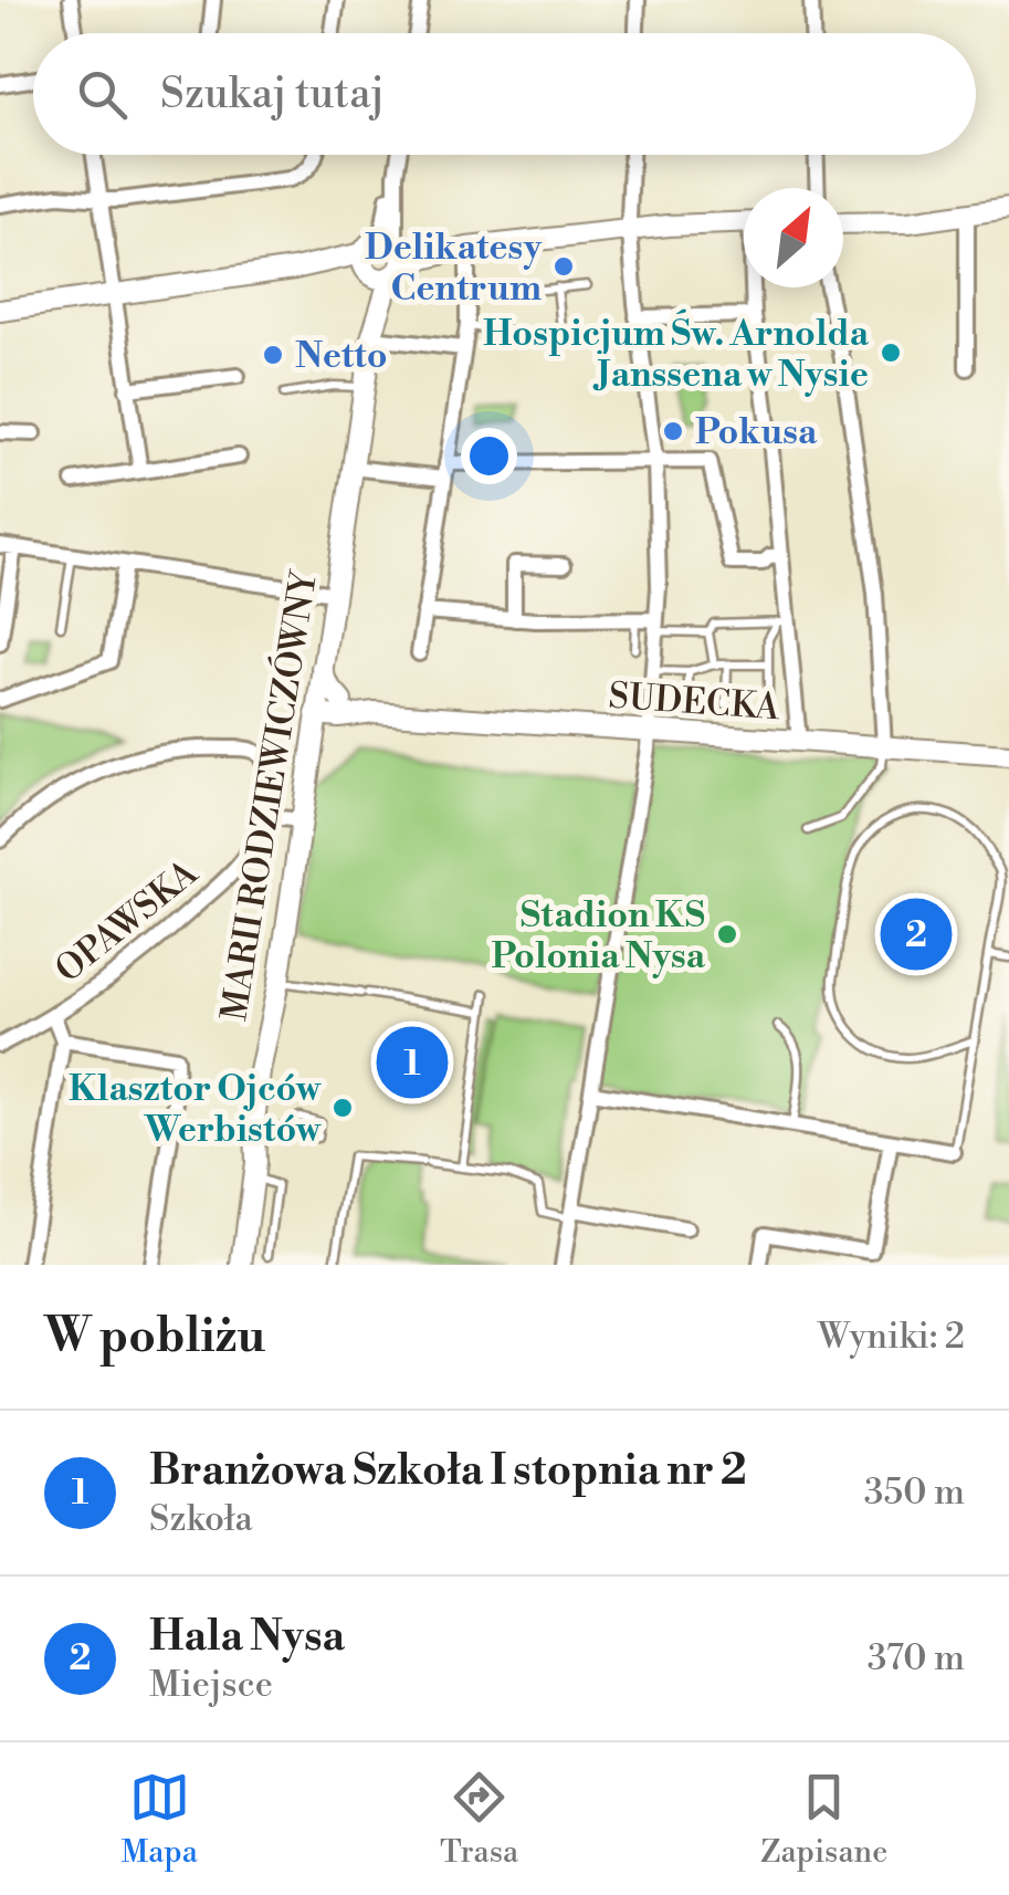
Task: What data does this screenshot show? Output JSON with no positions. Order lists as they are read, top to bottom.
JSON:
{
  "streets": {
    "street": ["SUDECKA", "MARII RODZIEWICZÓWNY", "OPAWSKA"]
  },
  "crossings": [
    ["SUDECKA", "MARII RODZIEWICZÓWNY"]
  ],
  "places": [
    "Delikatesy Centrum",
    "Hospicjum Św. Arnolda Janssena w Nysie",
    "Netto",
    "Pokusa",
    "Stadion KS Polonia Nysa",
    "Klasztor Ojców Werbistów"
  ],
  "north": "top right",
  "page": {
    "search": "Szukaj tutaj",
    "pins": ["2", "1"],
    "heading": ["W pobliżu", "Wyniki: 2"],
    "list": [
      {
        "mark": "1",
        "name": "Branżowa Szkoła I stopnia nr 2",
        "note": "Szkoła",
        "value": "350 m"
      },
      {
        "mark": "2",
        "name": "Hala Nysa",
        "note": "Miejsce",
        "value": "370 m"
      }
    ],
    "nav": ["Mapa", "Trasa", "Zapisane"]
  }
}
